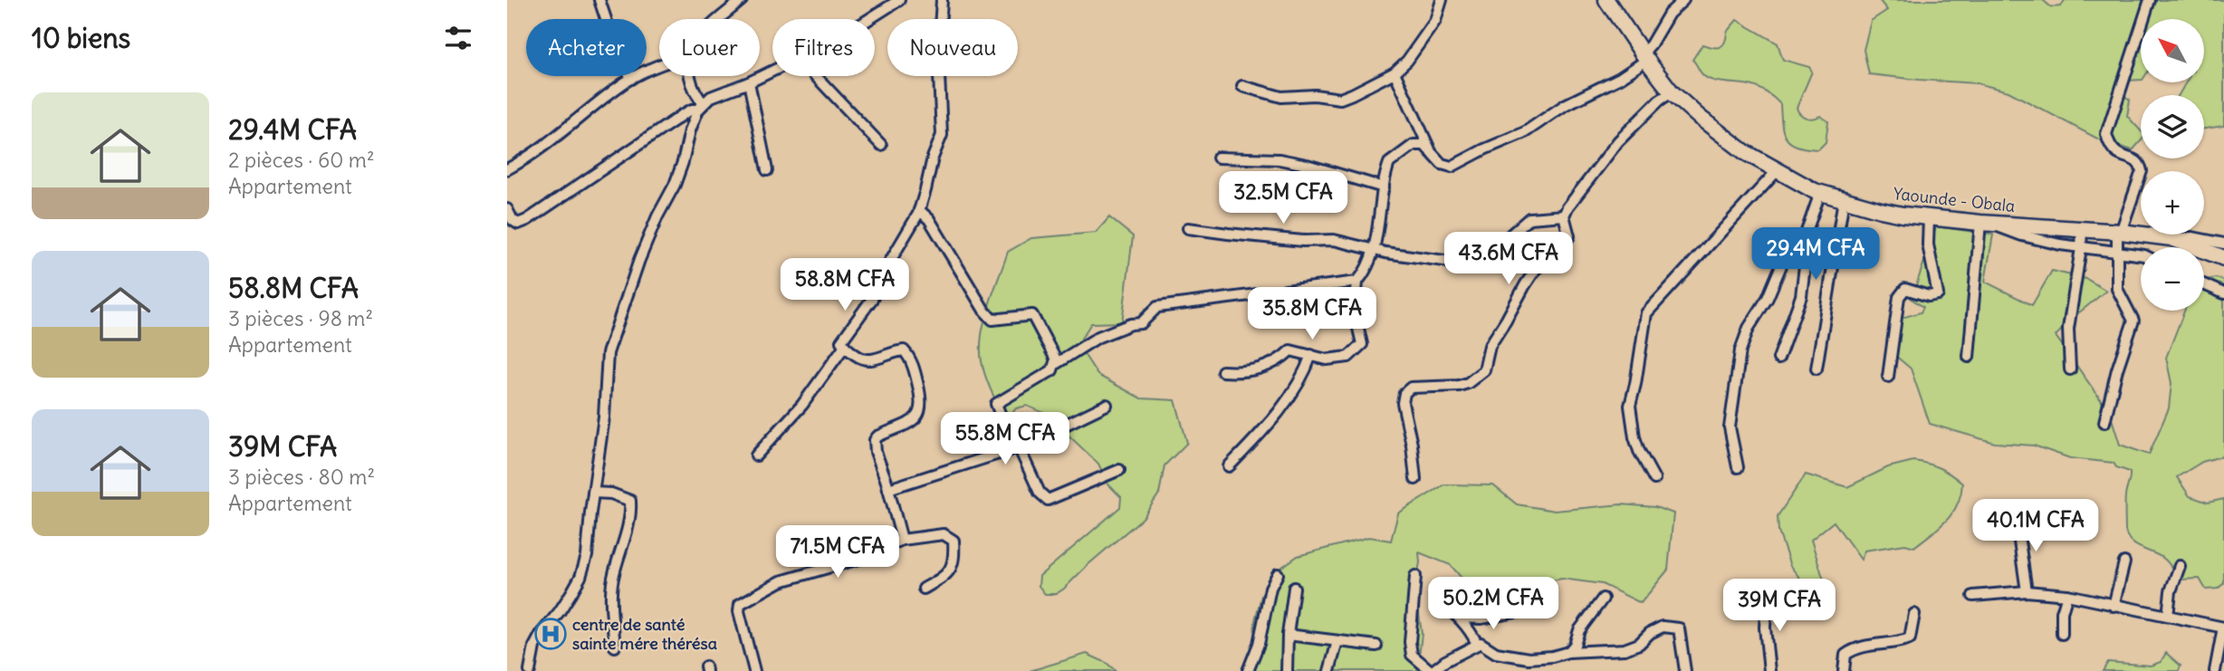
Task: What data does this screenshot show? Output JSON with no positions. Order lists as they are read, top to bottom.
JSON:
{
  "streets": {
    "highway": ["Yaounde - Obala"]
  },
  "places": {
    "hospital": ["centre de santé sainte mére thérésa"]
  },
  "north": "top left",
  "page": {
    "heading": "10 biens",
    "map_buttons": ["+", "−"],
    "chip": [
      "Acheter",
      "Louer",
      "Filtres",
      "Nouveau"
    ],
    "list": [
      {
        "name": "29.4M CFA",
        "note": "2 pièces · 60 m² · Appartement"
      },
      {
        "name": "58.8M CFA",
        "note": "3 pièces · 98 m² · Appartement"
      },
      {
        "name": "39M CFA",
        "note": "3 pièces · 80 m² · Appartement"
      }
    ],
    "price": [
      "32.5M CFA",
      "29.4M CFA",
      "43.6M CFA",
      "58.8M CFA",
      "35.8M CFA",
      "55.8M CFA",
      "40.1M CFA",
      "71.5M CFA",
      "50.2M CFA",
      "39M CFA"
    ]
  }
}
